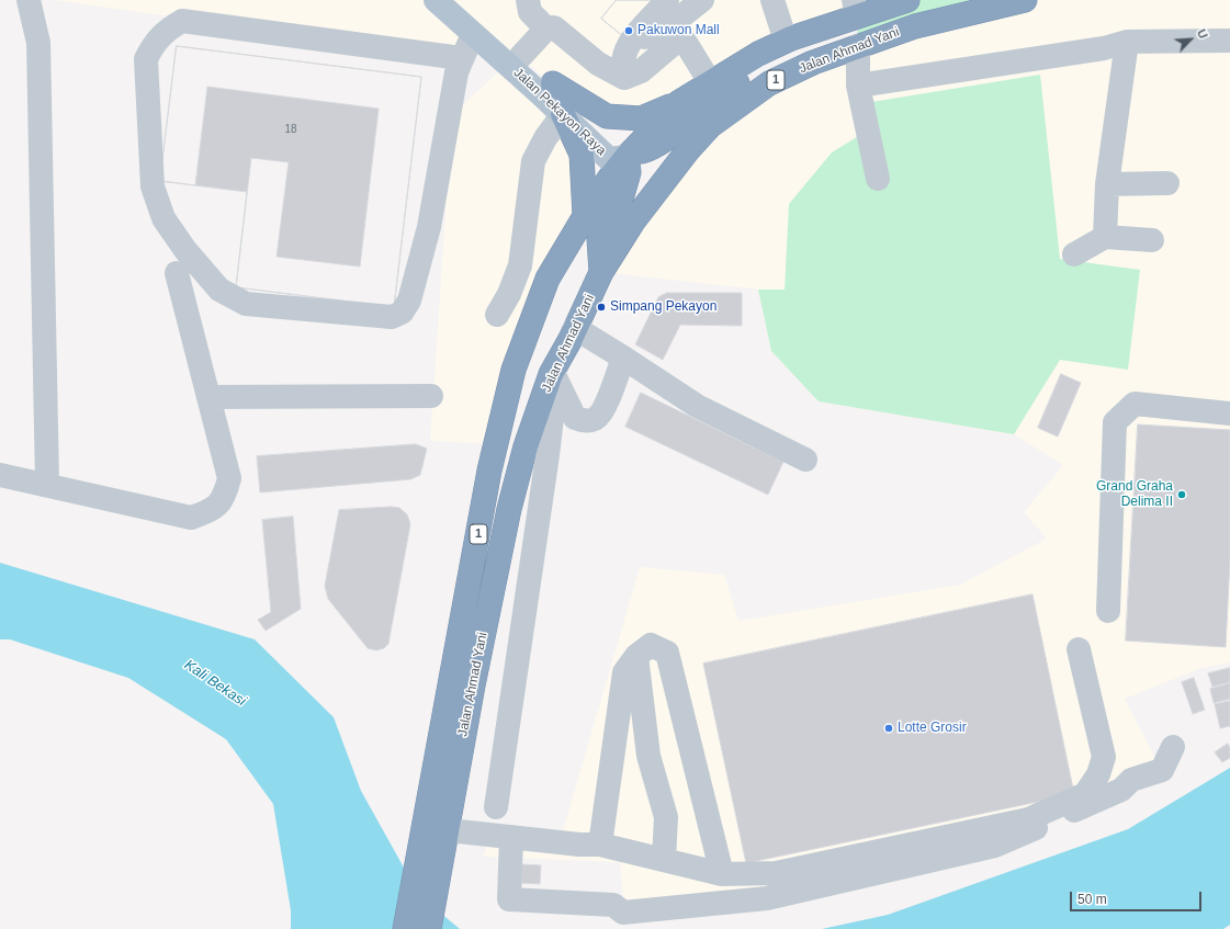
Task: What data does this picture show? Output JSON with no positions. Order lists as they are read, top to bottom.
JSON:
{
  "streets": {
    "highway": ["Jalan Ahmad Yani", "1"],
    "main road": ["Jalan Pekayon Raya"]
  },
  "crossings": [
    ["Jalan Ahmad Yani", "Jalan Pekayon Raya"]
  ],
  "water": ["Kali Bekasi"],
  "places": [
    "Pakuwon Mall",
    "Simpang Pekayon",
    "Grand Graha Delima II",
    "Lotte Grosir"
  ],
  "house_numbers": ["18"],
  "scale_bar": "50 m",
  "north": "top right"
}
